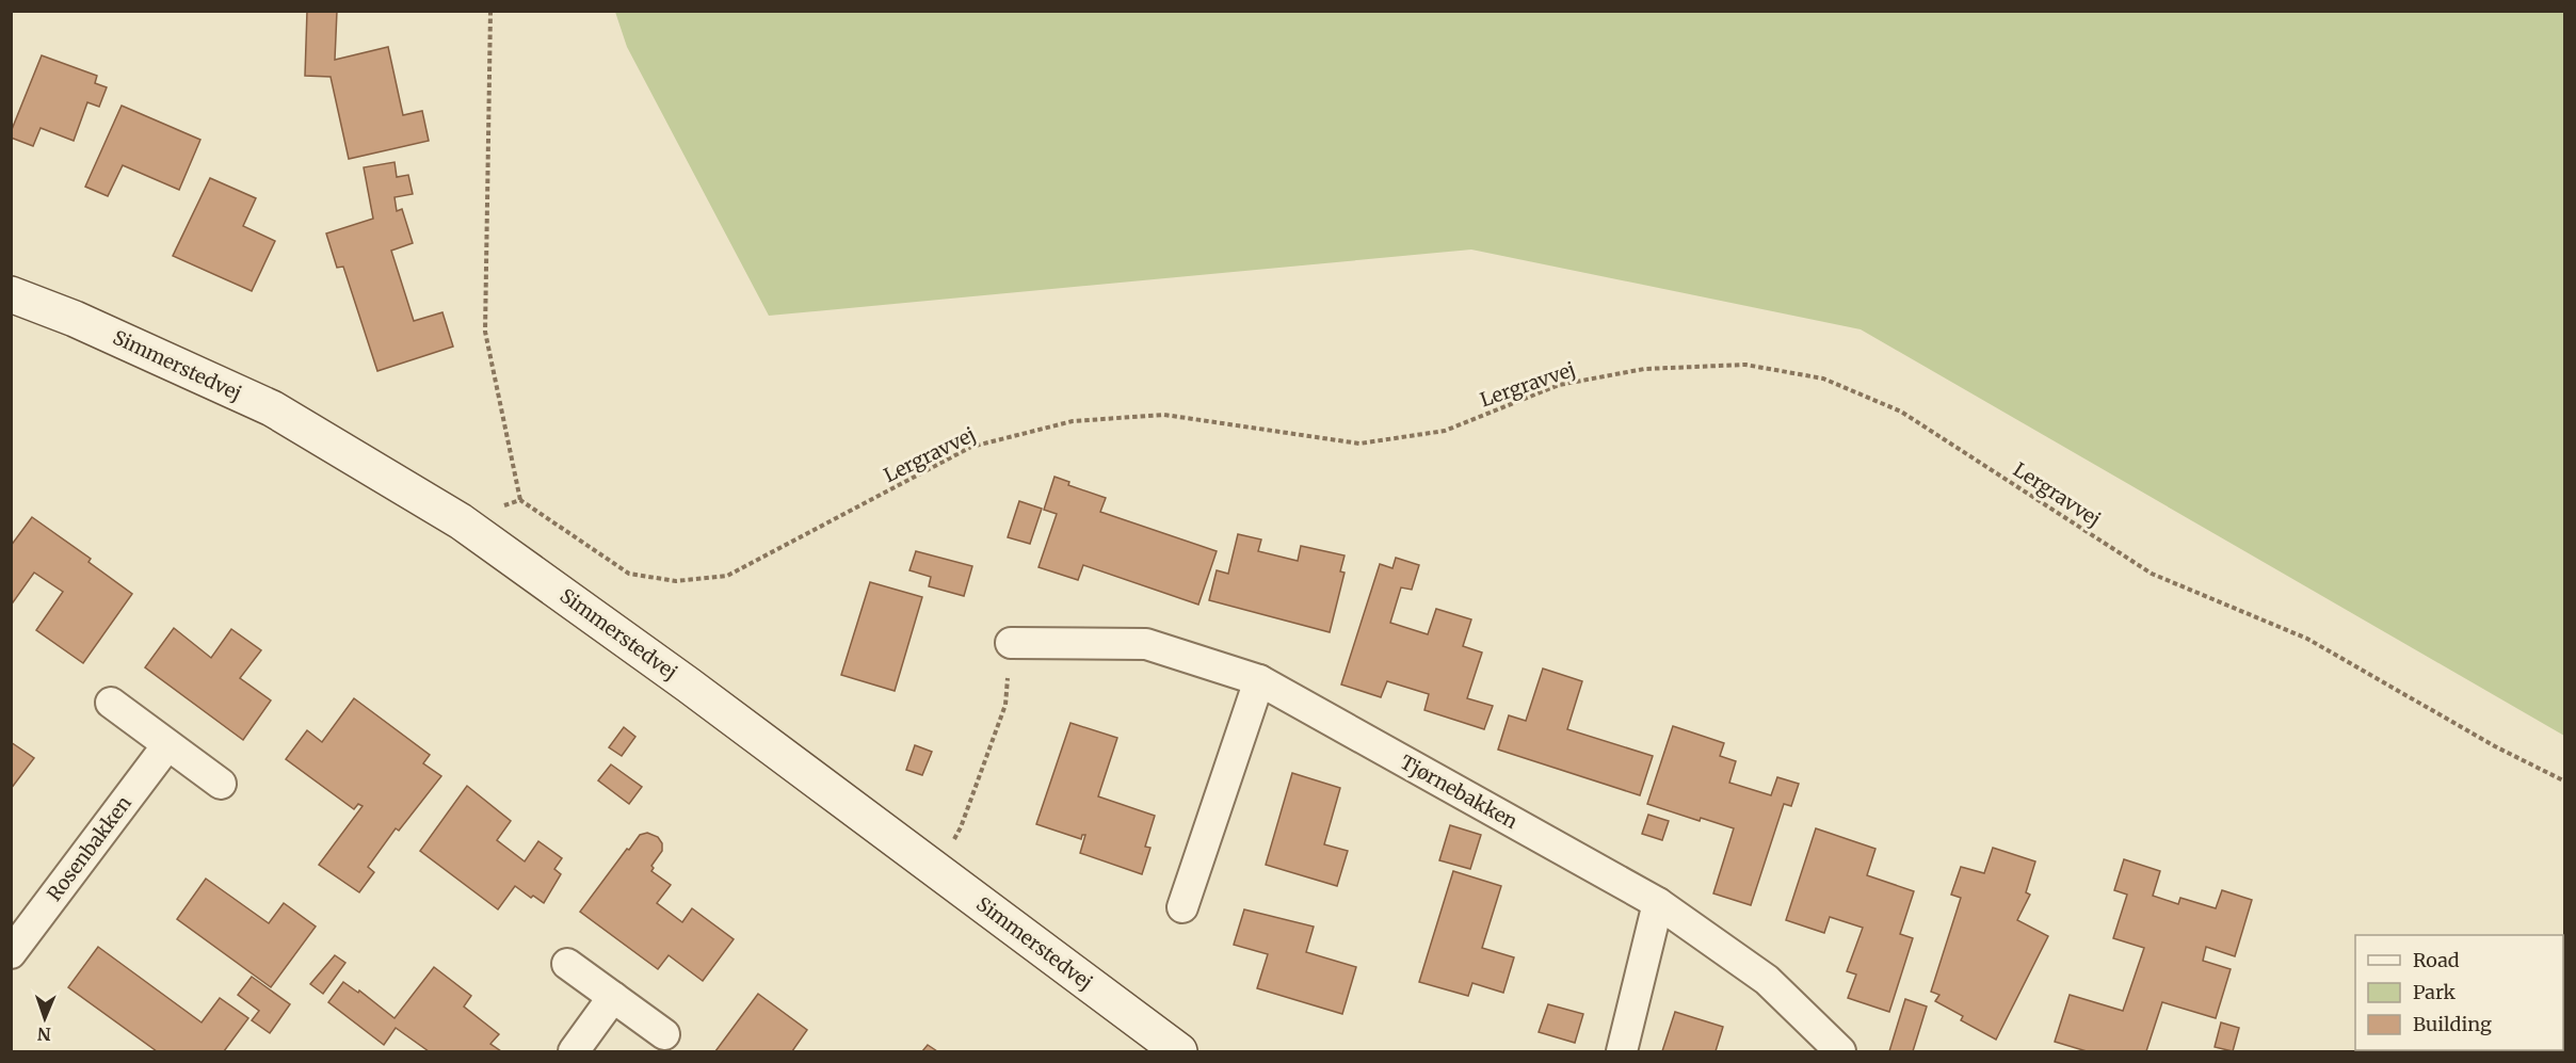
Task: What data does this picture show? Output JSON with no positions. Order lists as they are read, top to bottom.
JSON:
{
  "streets": {
    "street": ["Simmerstedvej", "Tjørnebakken", "Rosenbakken"],
    "path": ["Lergravvej"]
  },
  "legend": ["Road", "Park", "Building"],
  "north": "bottom"
}
